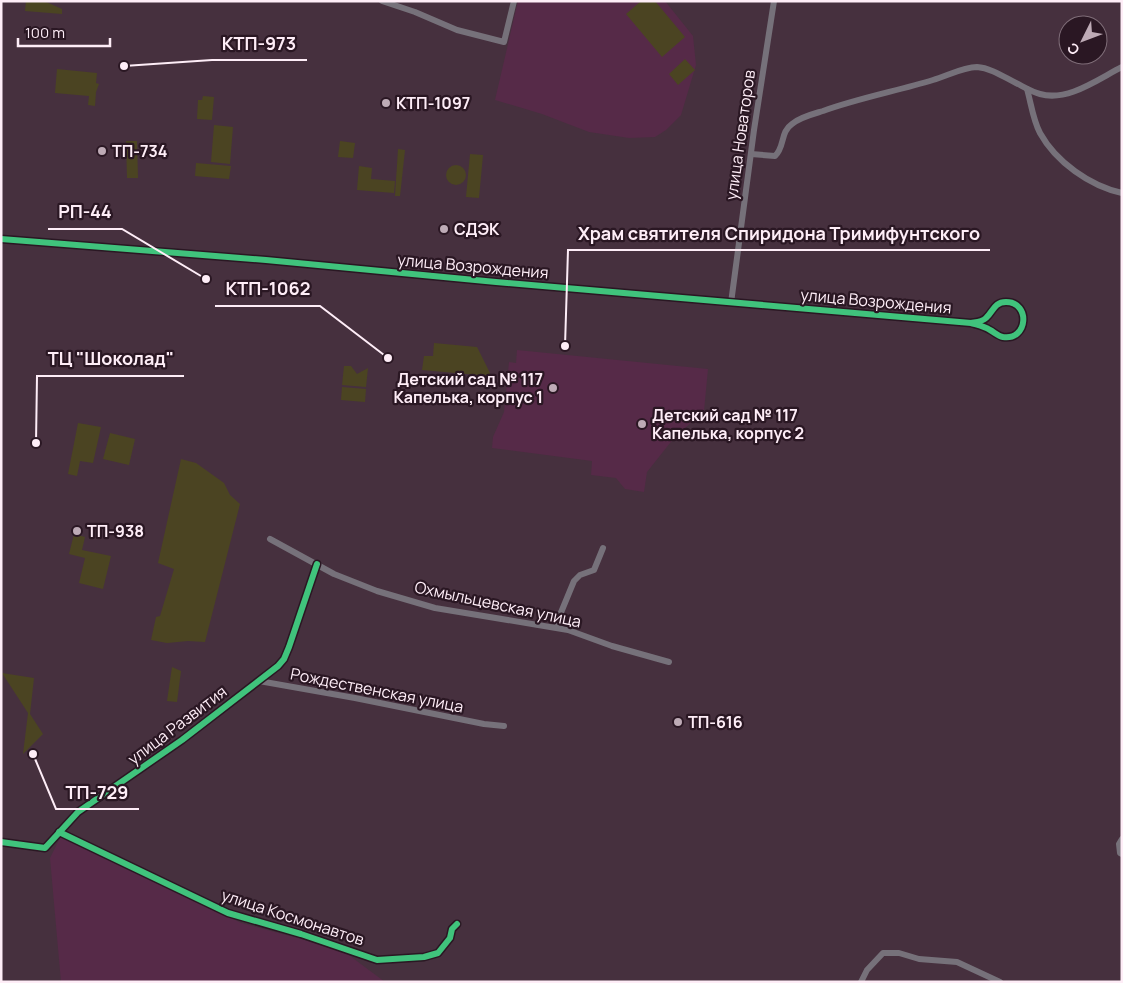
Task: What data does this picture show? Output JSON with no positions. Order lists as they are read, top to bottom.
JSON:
{
  "streets": {
    "street": [
      "улица Новаторов",
      "улица Возрождения",
      "Охмыльцевская улица",
      "Рождественская улица",
      "улица Развития",
      "улица Космонавтов"
    ]
  },
  "crossings": [
    ["улица Новаторов", "улица Возрождения"],
    ["Охмыльцевская улица", "Рождественская улица"],
    ["Рождественская улица", "улица Развития"],
    ["улица Развития", "улица Космонавтов"]
  ],
  "places": [
    "КТП-973",
    "КТП-1097",
    "ТП-734",
    "СДЭК",
    "РП-44",
    "Храм святителя Спиридона Тримифунтского",
    "КТП-1062",
    "Детский сад № 117 Капелька, корпус 1",
    "Детский сад № 117 Капелька, корпус 2",
    "ТЦ \"Шоколад\"",
    "ТП-938",
    "ТП-616",
    "ТП-729"
  ],
  "scale_bar": "100 m",
  "north": "bottom left"
}
